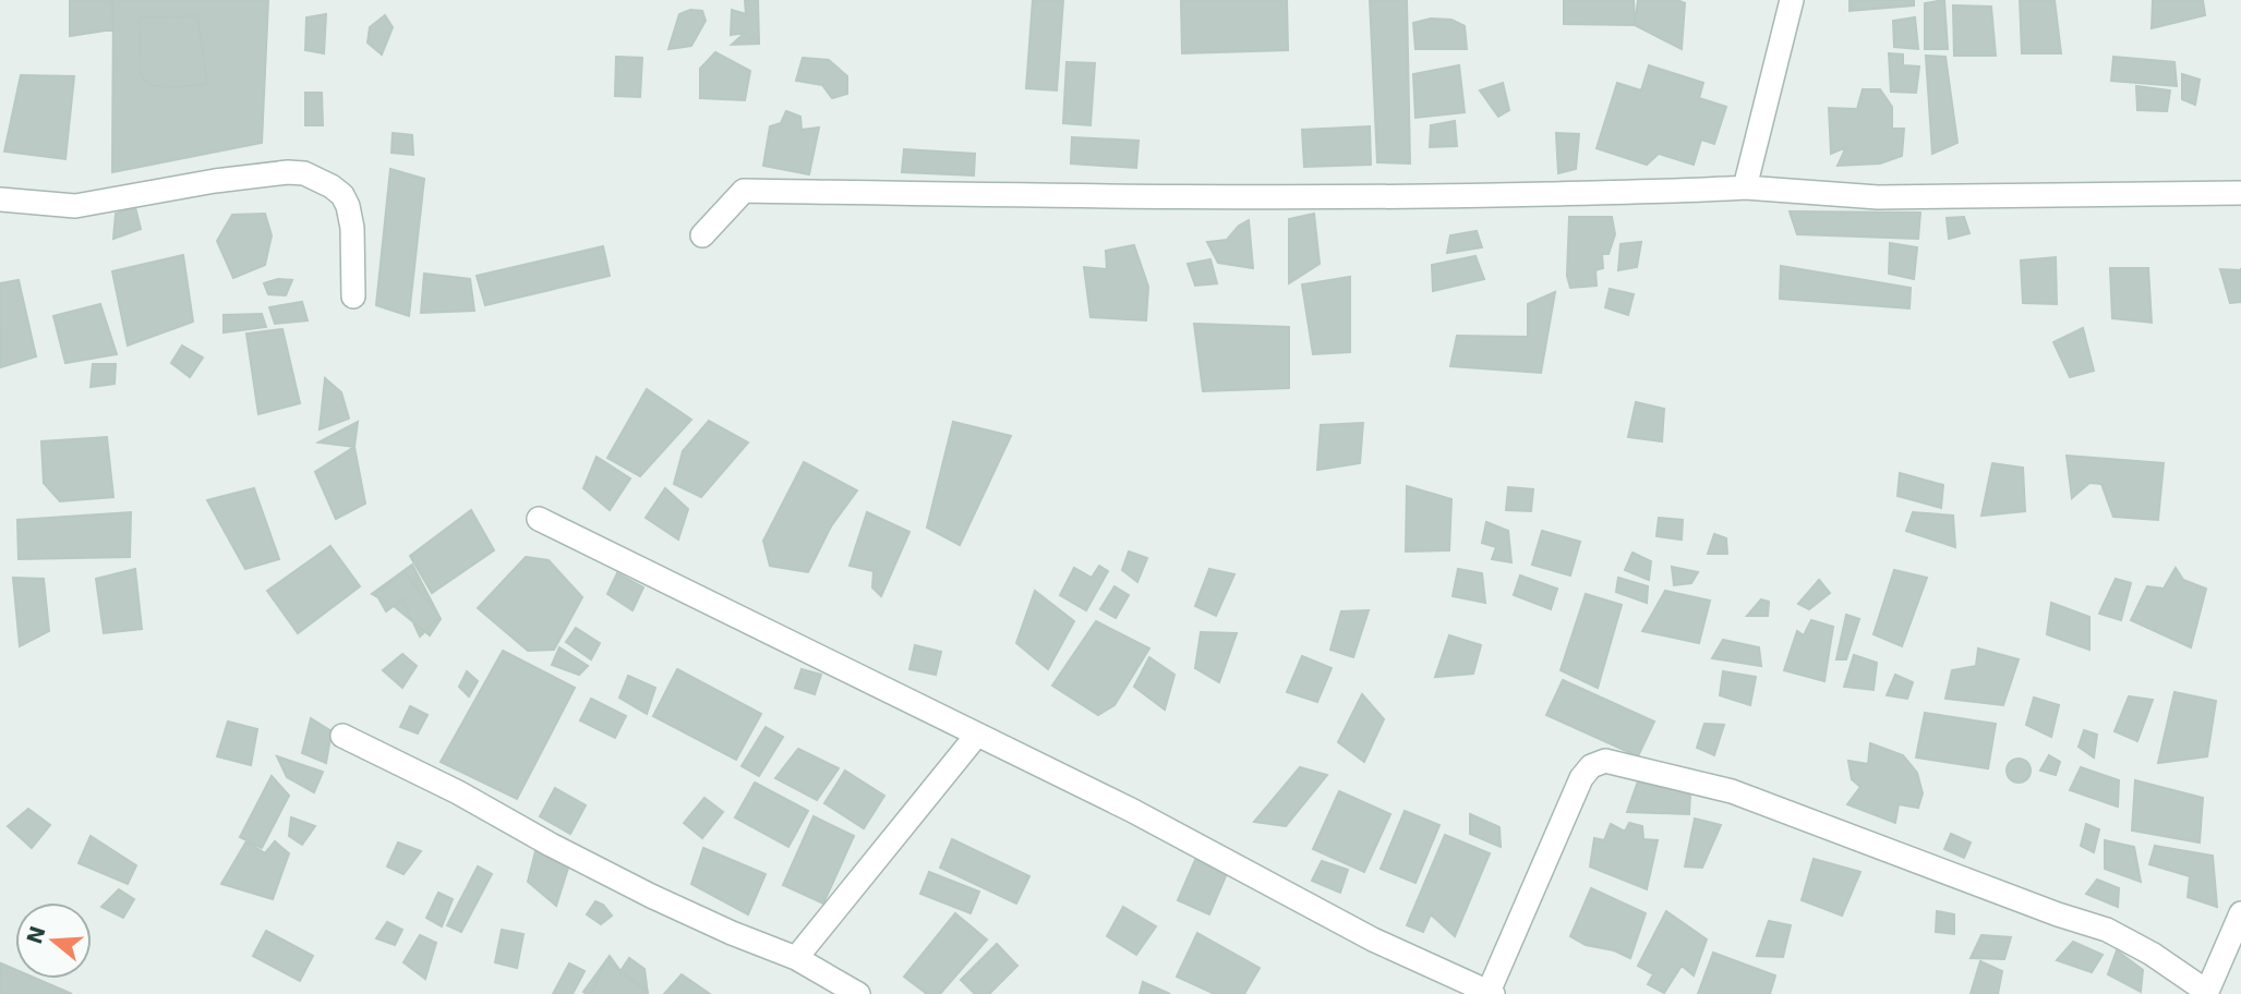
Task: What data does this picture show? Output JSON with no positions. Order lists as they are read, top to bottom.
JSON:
{
  "north": "left"
}
